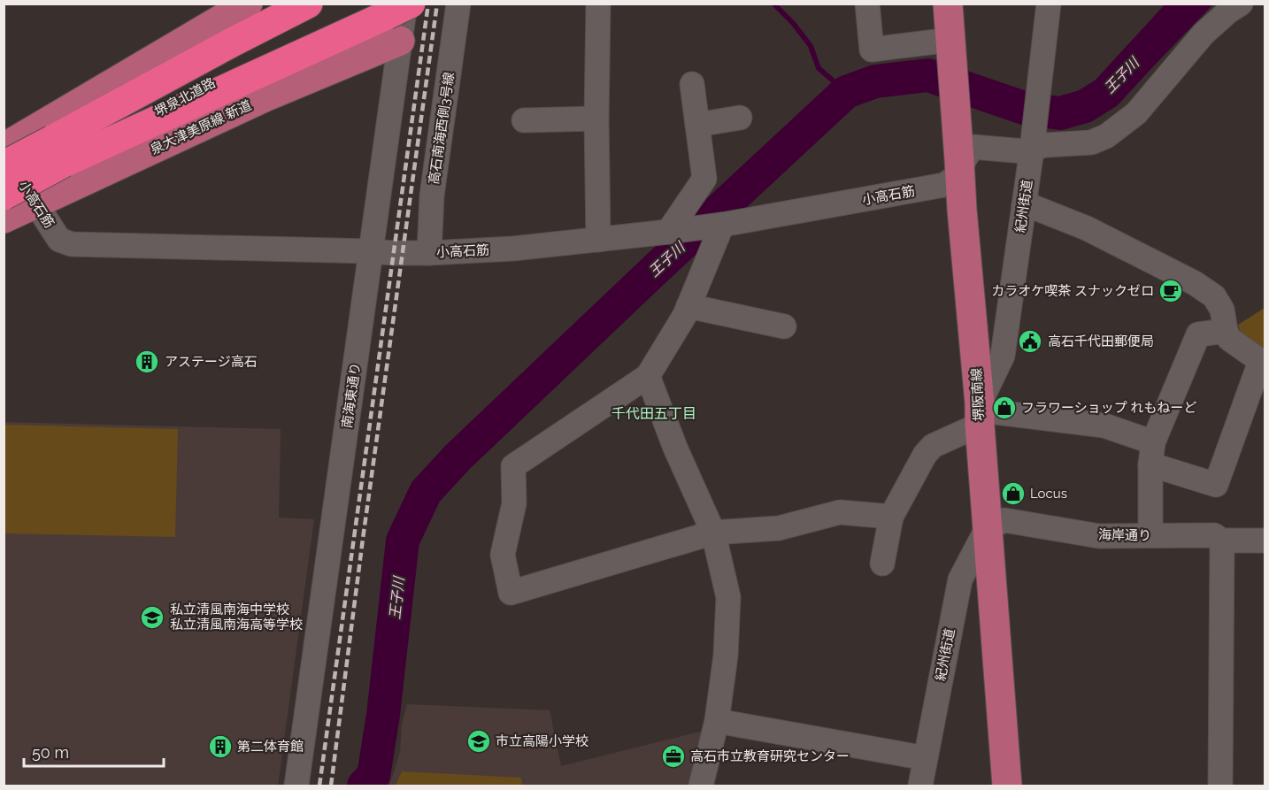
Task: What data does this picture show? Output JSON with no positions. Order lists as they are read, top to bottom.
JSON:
{
  "streets": {
    "highway": ["堺泉北道路"],
    "main road": ["泉大津美原線 新道", "堺阪南線"],
    "street": [
      "高石南海西側3号線",
      "小高石筋",
      "紀州街道",
      "南海東通り",
      "海岸通り"
    ]
  },
  "crossings": [
    ["泉大津美原線 新道", "小高石筋"],
    ["泉大津美原線 新道", "南海東通り"],
    ["高石南海西側3号線", "小高石筋"],
    ["小高石筋", "堺阪南線"],
    ["小高石筋", "南海東通り"],
    ["紀州街道", "堺阪南線"],
    ["紀州街道", "海岸通り"],
    ["堺阪南線", "海岸通り"]
  ],
  "districts": ["千代田五丁目"],
  "water": ["王子川"],
  "places": {
    "cafe": ["カラオケ喫茶 スナックゼロ"],
    "public building": ["高石千代田郵便局"],
    "building": ["アステージ高石", "第二体育館"],
    "shop": ["フラワーショップ れもねーど", "Locus"],
    "school or university": ["私立清風南海中学校 私立清風南海高等学校", "市立高陽小学校"],
    "office": ["高石市立教育研究センター"]
  },
  "scale_bar": "50 m"
}
